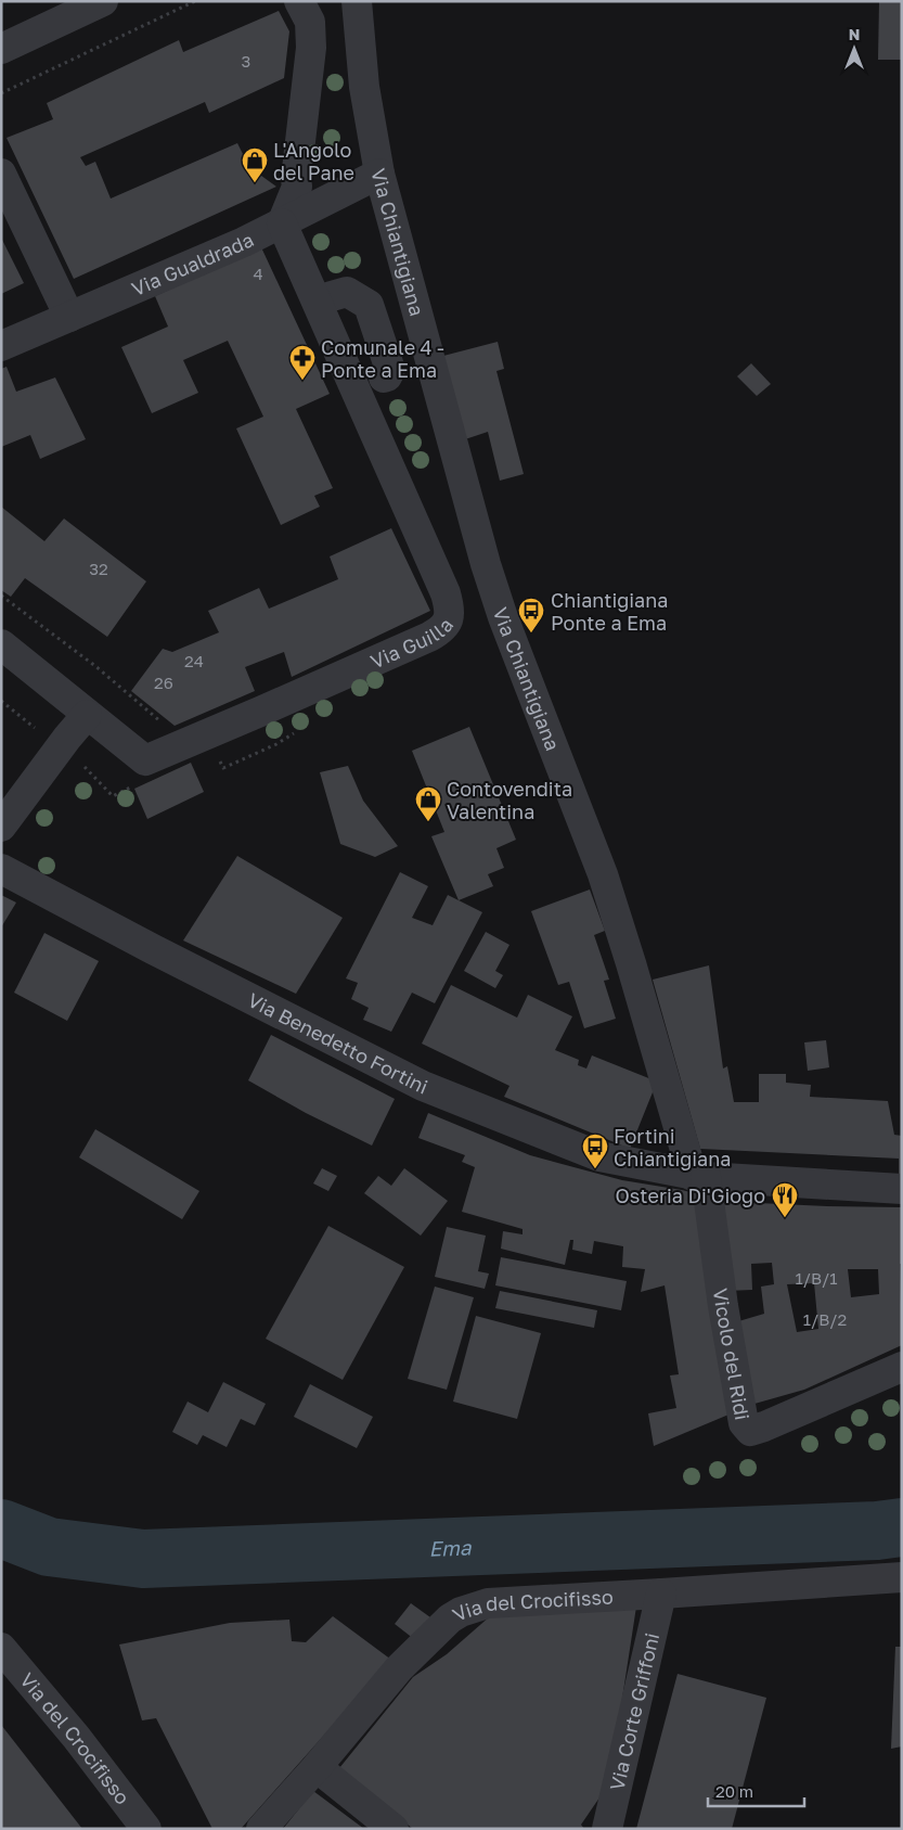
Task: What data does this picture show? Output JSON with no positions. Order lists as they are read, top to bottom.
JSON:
{
  "streets": {
    "street": [
      "Via Chiantigiana",
      "Via Gualdrada",
      "Via Guilla",
      "Via Benedetto Fortini",
      "Vicolo del Ridi",
      "Via del Crocifisso",
      "Via Corte Griffoni"
    ]
  },
  "crossings": [
    ["Via Chiantigiana", "Via Gualdrada"],
    ["Via Chiantigiana", "Via Benedetto Fortini"],
    ["Via Chiantigiana", "Vicolo del Ridi"],
    ["Via Gualdrada", "Via Guilla"],
    ["Via Benedetto Fortini", "Vicolo del Ridi"],
    ["Via del Crocifisso", "Via Corte Griffoni"]
  ],
  "water": ["Ema"],
  "places": {
    "shop": ["L'Angolo del Pane", "Contovendita Valentina"],
    "pharmacy": ["Comunale 4 - Ponte a Ema"],
    "bus stop": ["Chiantigiana Ponte a Ema", "Fortini Chiantigiana"],
    "restaurant": ["Osteria Di'Giogo"]
  },
  "house_numbers": [
    "3",
    "4",
    "32",
    "24",
    "26",
    "1/B/1",
    "1/B/2"
  ],
  "scale_bar": "20 m",
  "north": "top"
}
